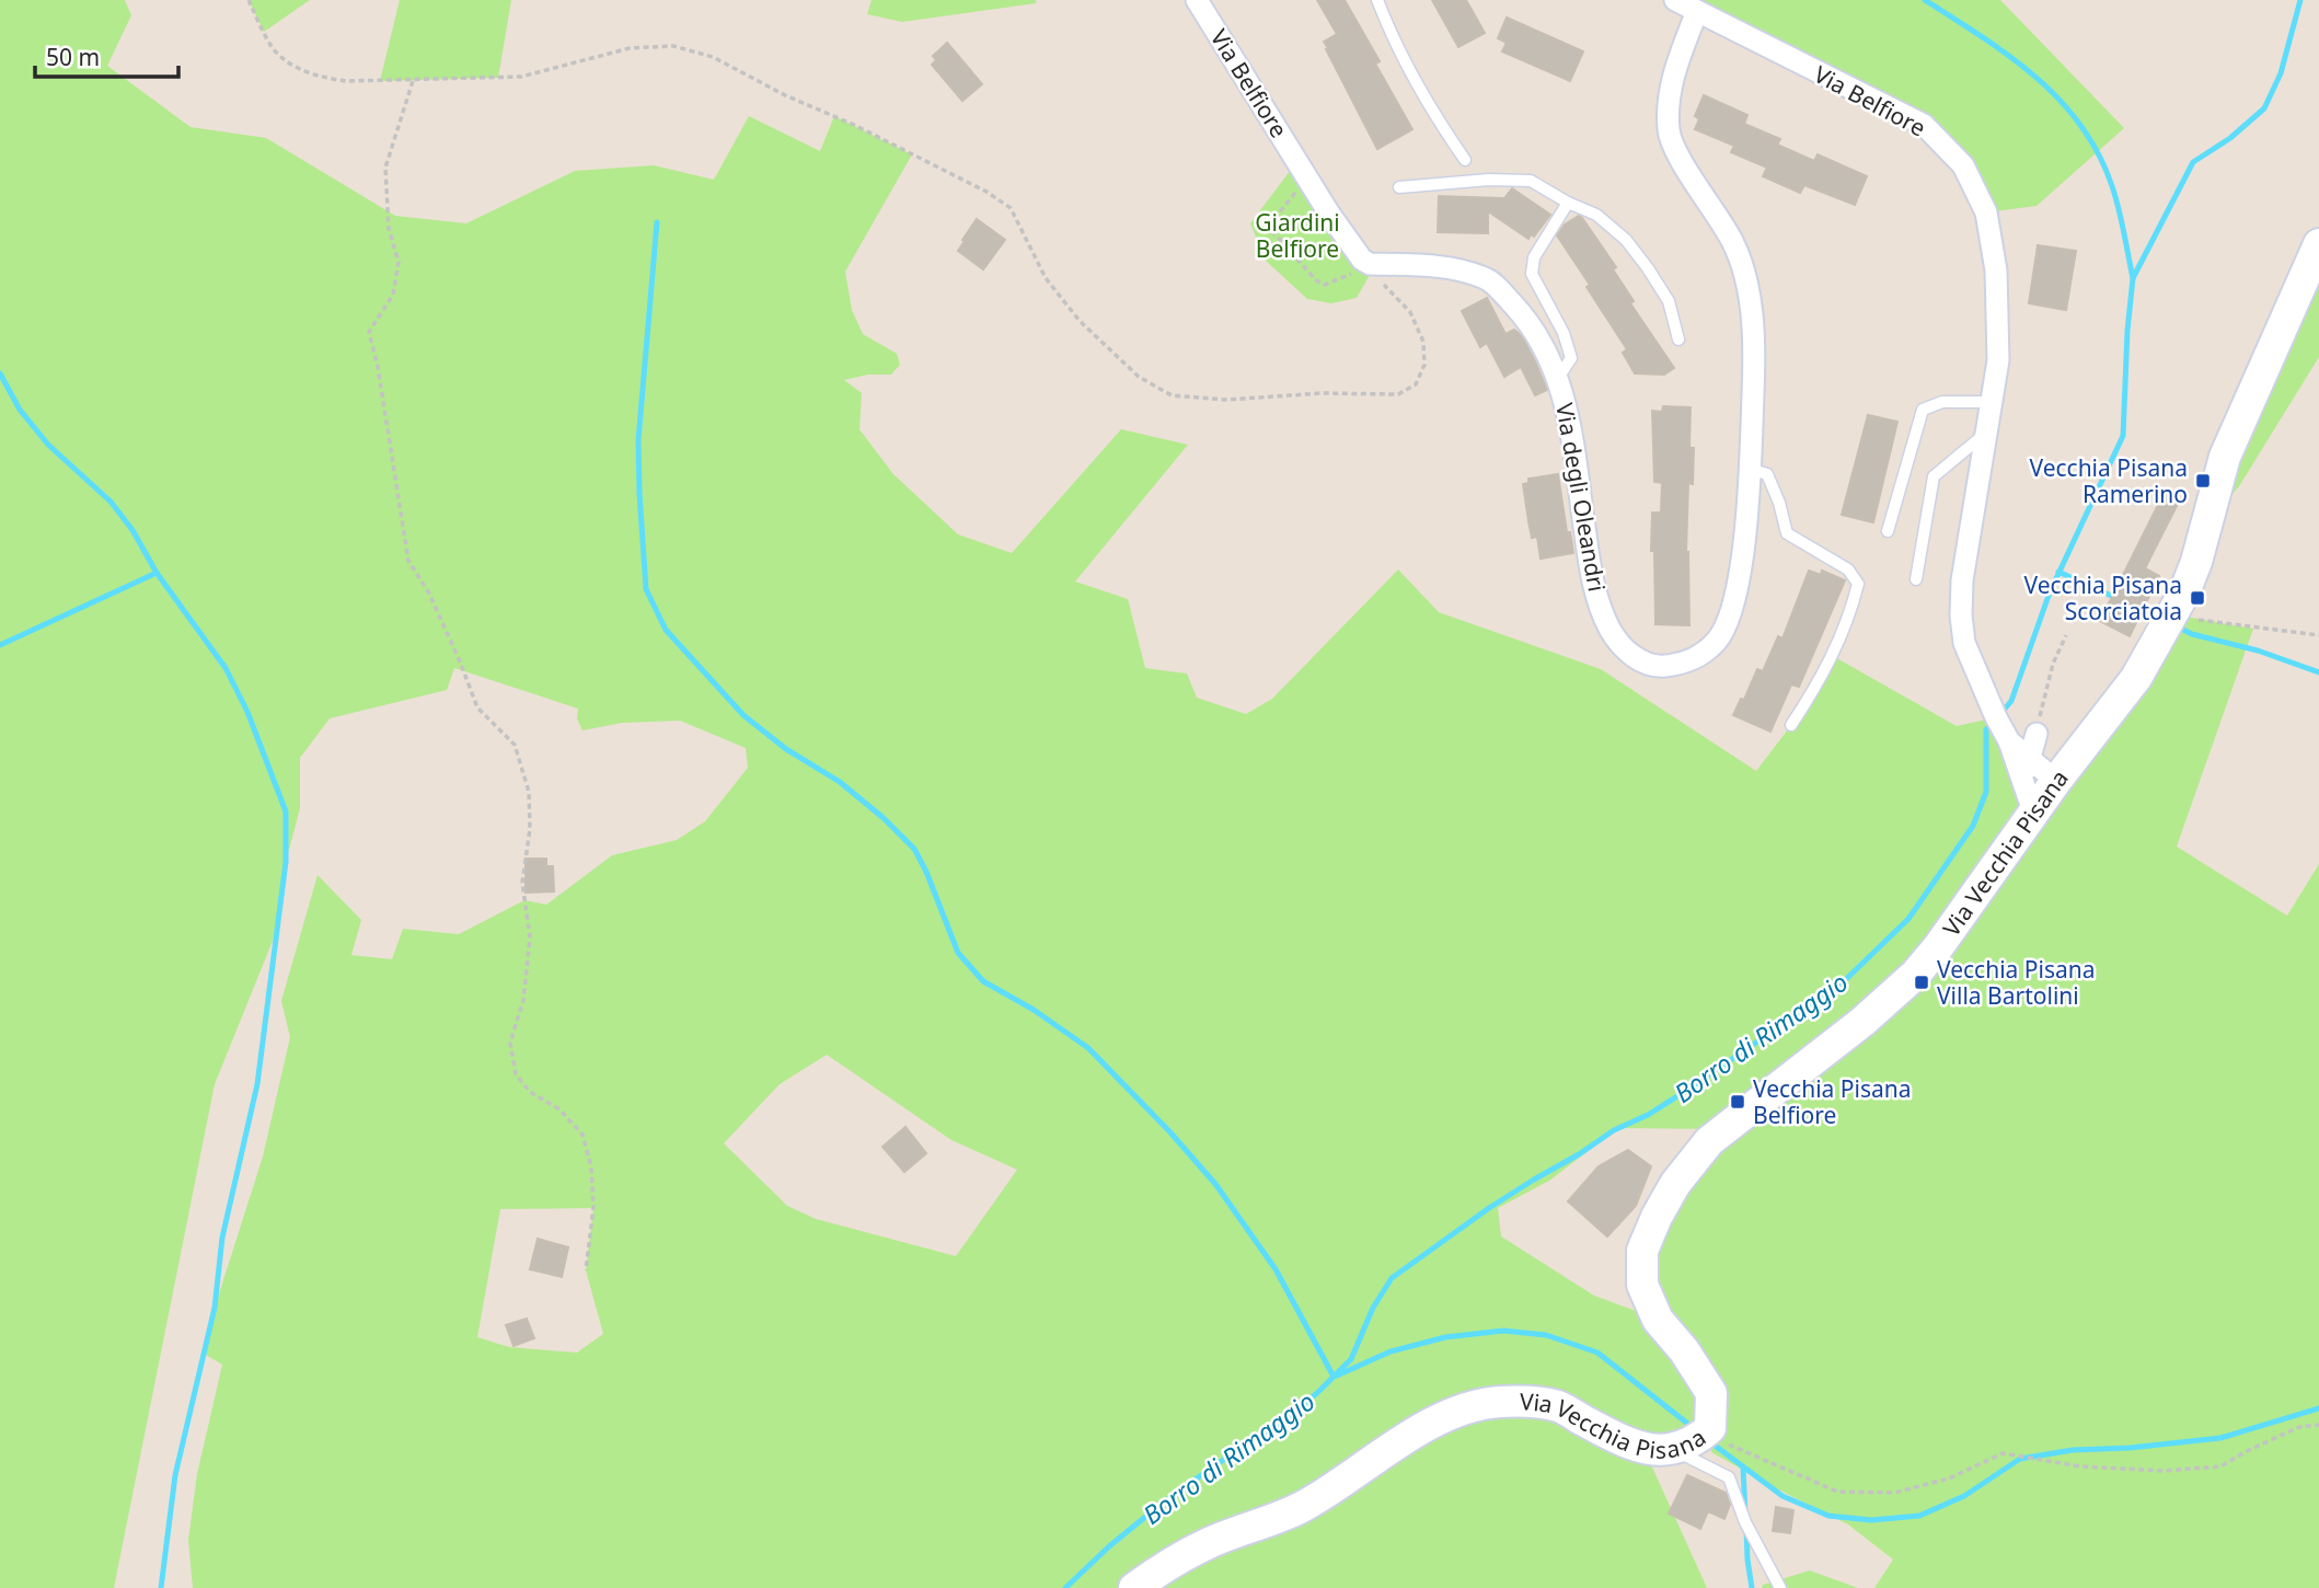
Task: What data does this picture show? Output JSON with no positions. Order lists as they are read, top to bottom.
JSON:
{
  "streets": {
    "main road": ["Via Vecchia Pisana"],
    "street": ["Via Belfiore", "Via degli Oleandri"]
  },
  "crossings": [
    ["Via Belfiore", "Via degli Oleandri"],
    ["Via Belfiore", "Via Vecchia Pisana"]
  ],
  "water": ["Borro di Rimaggio"],
  "parks": ["Giardini Belfiore"],
  "places": {
    "transit": [
      "Vecchia Pisana Ramerino",
      "Vecchia Pisana Scorciatoia",
      "Vecchia Pisana Villa Bartolini",
      "Vecchia Pisana Belfiore"
    ]
  },
  "scale_bar": "50 m"
}
